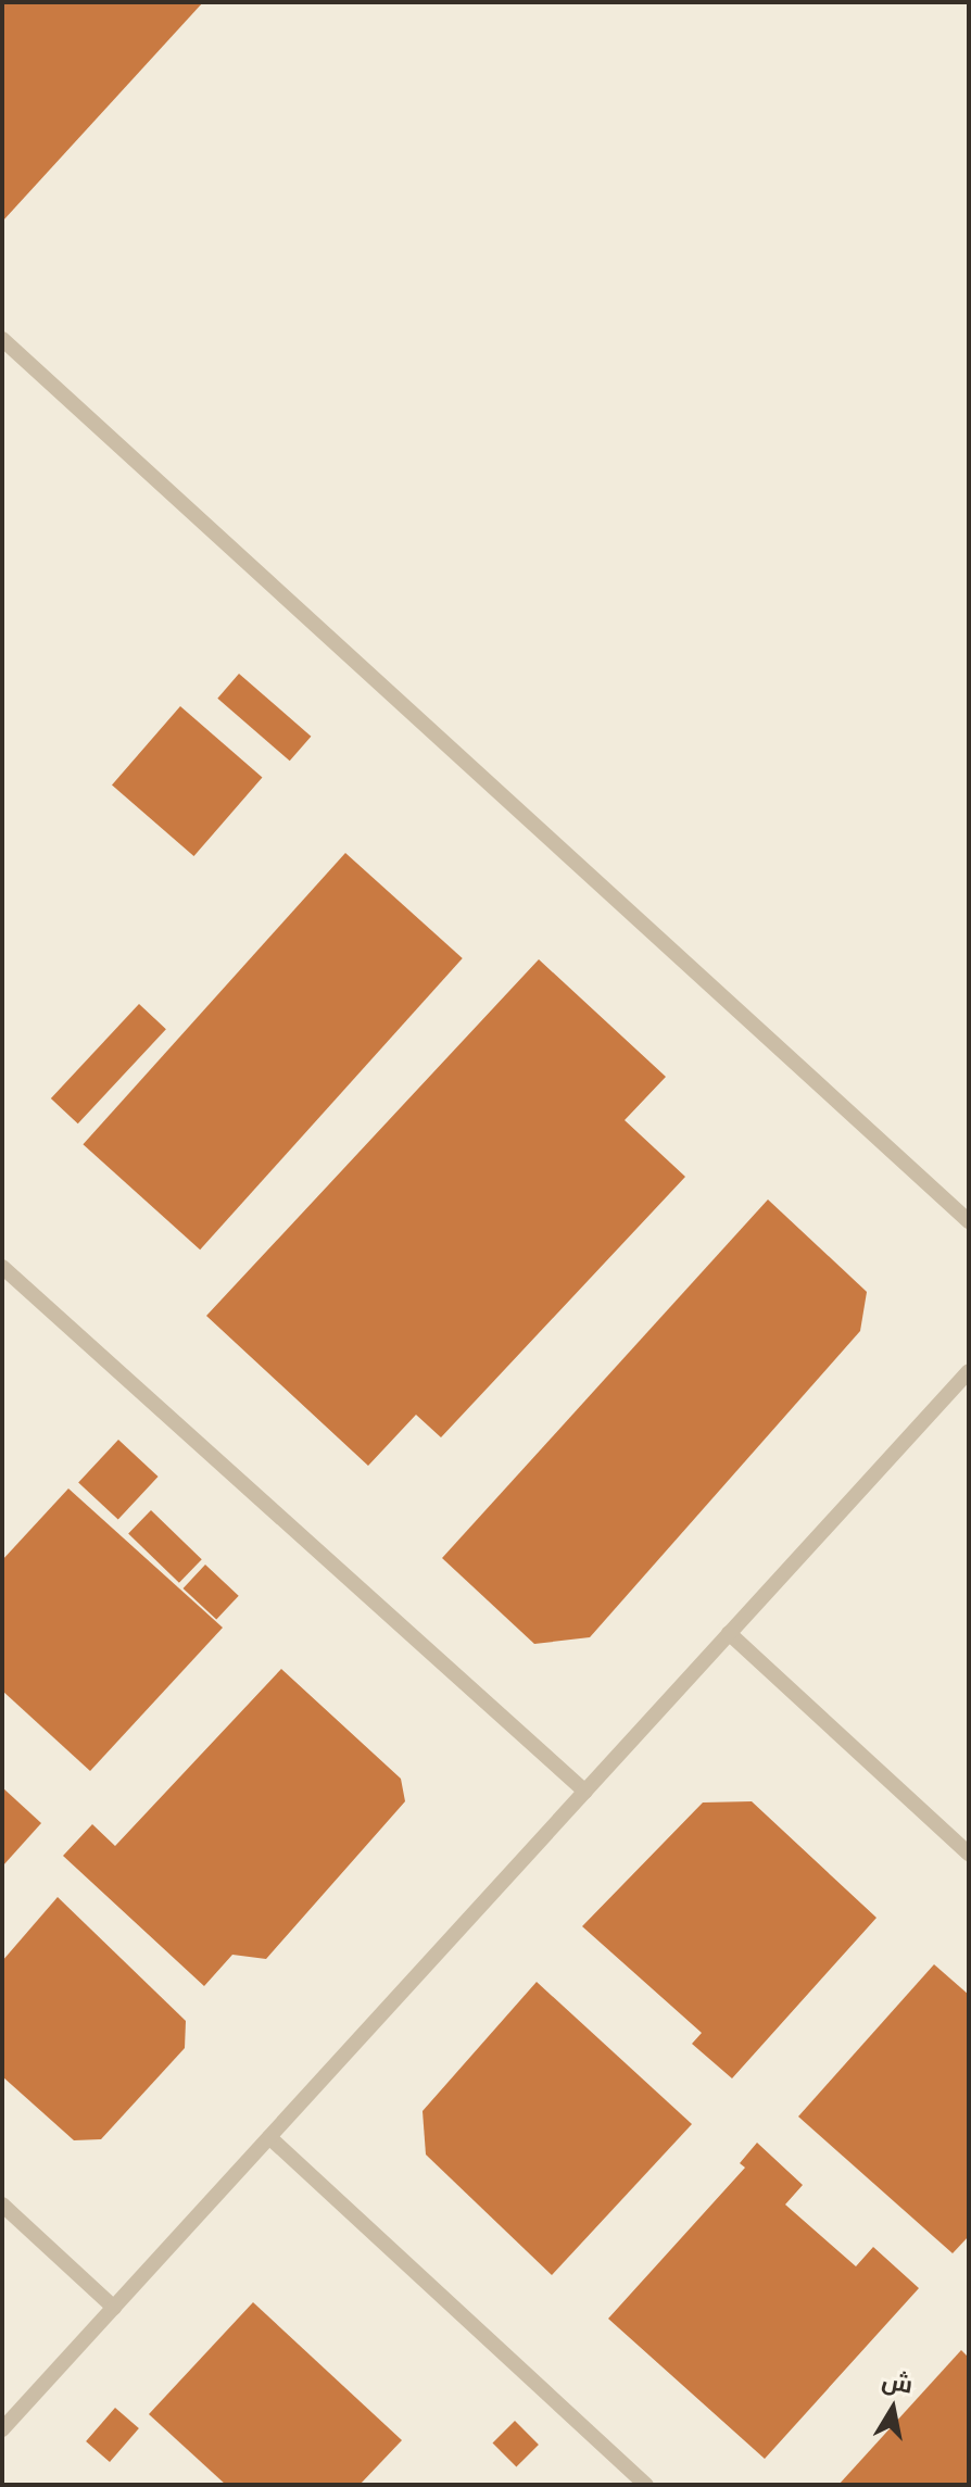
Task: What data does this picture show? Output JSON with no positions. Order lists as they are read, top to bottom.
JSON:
{
  "north": "top"
}
